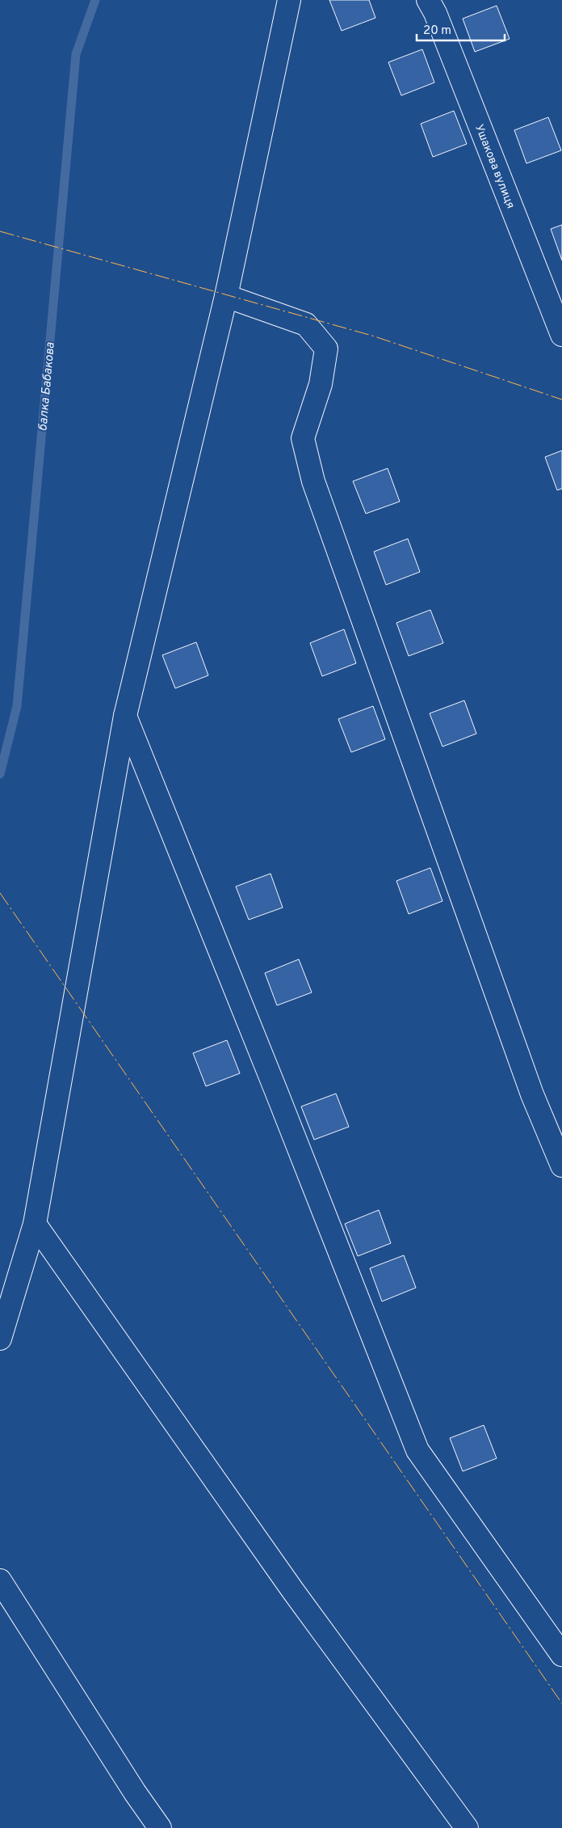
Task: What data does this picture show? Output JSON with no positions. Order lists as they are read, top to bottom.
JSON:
{
  "streets": {
    "street": ["Ушакова вулиця"]
  },
  "water": ["балка Бабакова"],
  "scale_bar": "20 m"
}
